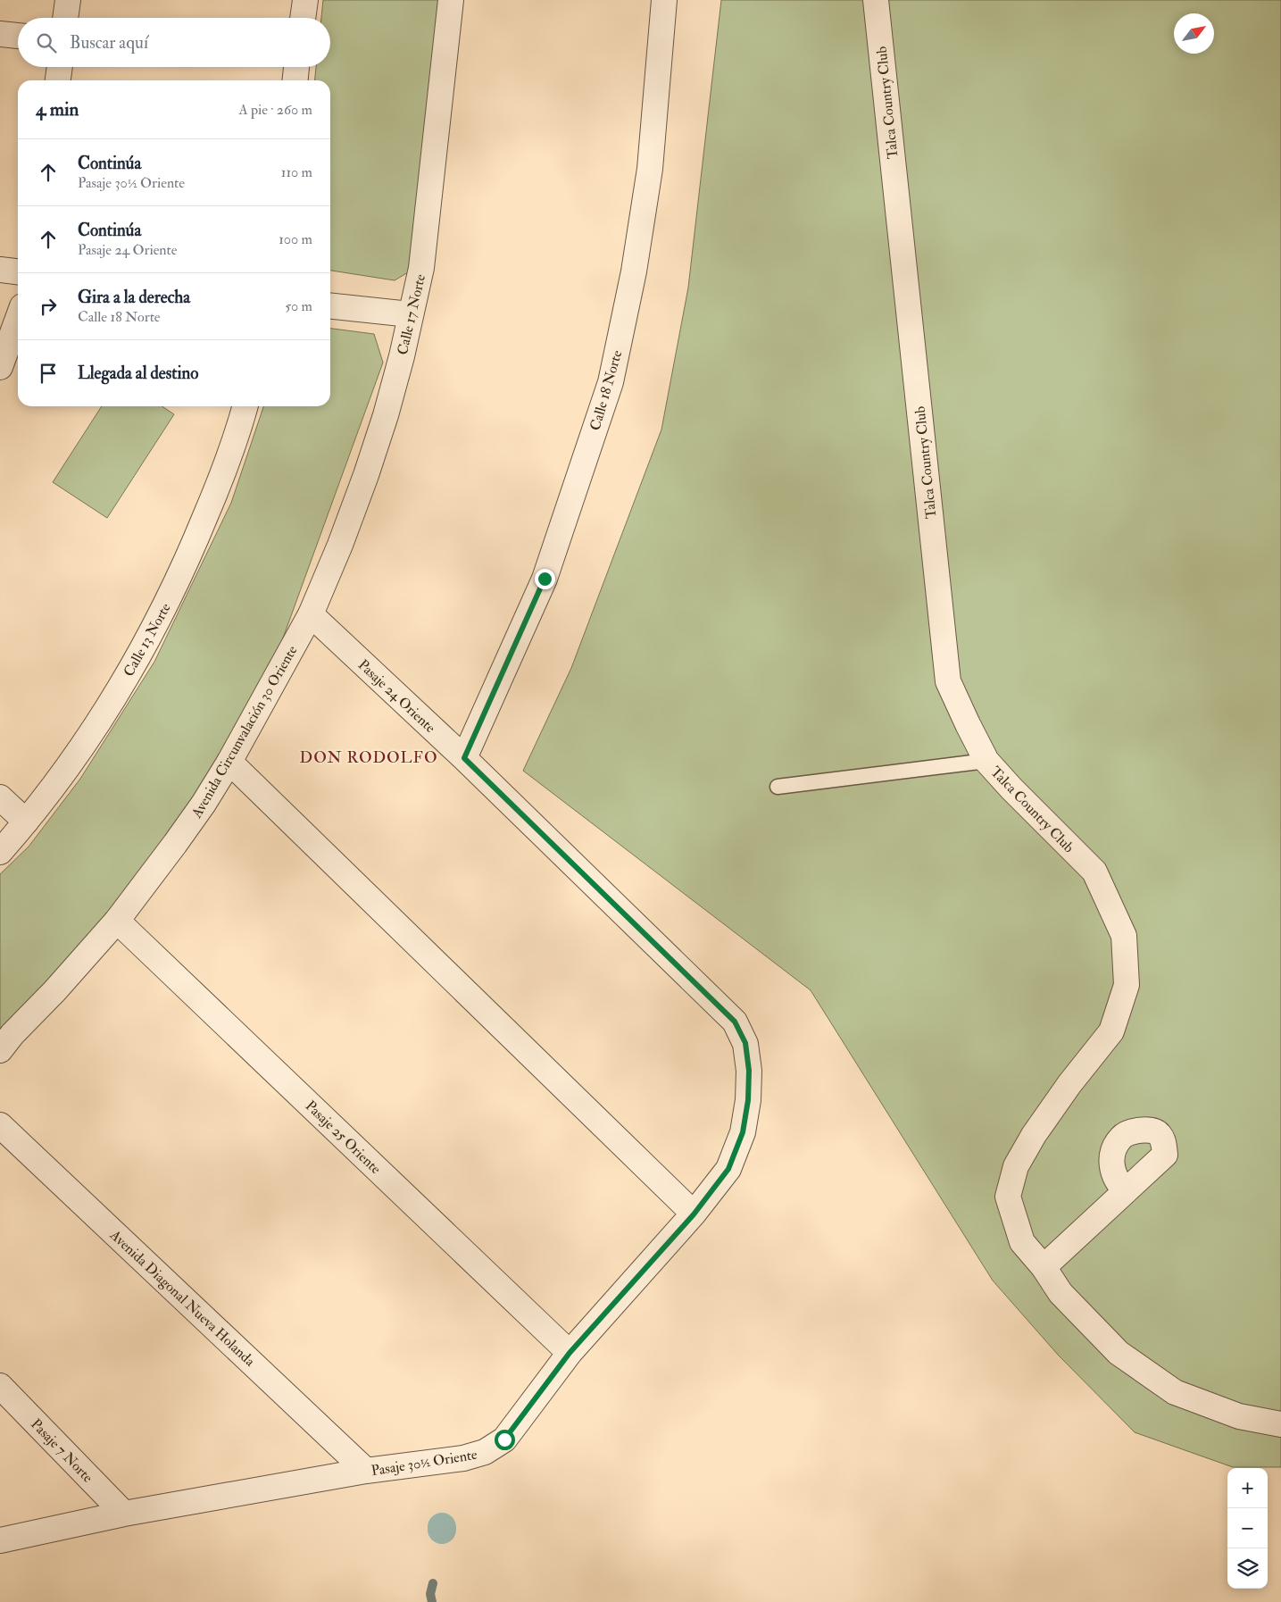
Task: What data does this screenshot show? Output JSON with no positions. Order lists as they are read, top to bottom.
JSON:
{
  "streets": {
    "street": [
      "Talca Country Club",
      "Calle 17 Norte",
      "Calle 18 Norte",
      "Calle 13 Norte",
      "Pasaje 24 Oriente",
      "Avenida Circunvalación 30 Oriente",
      "Pasaje 25 Oriente",
      "Avenida Diagonal Nueva Holanda",
      "Pasaje 7 Norte",
      "Pasaje 30½ Oriente"
    ]
  },
  "crossings": [
    ["Calle 17 Norte", "Pasaje 24 Oriente"],
    ["Calle 17 Norte", "Avenida Circunvalación 30 Oriente"],
    ["Calle 18 Norte", "Pasaje 24 Oriente"],
    ["Pasaje 24 Oriente", "Avenida Circunvalación 30 Oriente"],
    ["Pasaje 24 Oriente", "Pasaje 30½ Oriente"],
    ["Avenida Circunvalación 30 Oriente", "Pasaje 25 Oriente"],
    ["Pasaje 25 Oriente", "Pasaje 30½ Oriente"],
    ["Avenida Diagonal Nueva Holanda", "Pasaje 30½ Oriente"],
    ["Pasaje 7 Norte", "Pasaje 30½ Oriente"]
  ],
  "districts": ["DON RODOLFO"],
  "north": "top right",
  "page": {
    "search": "Buscar aquí",
    "heading": ["4 min", "A pie · 260 m"],
    "list": [
      ["Continúa", "Pasaje 30½ Oriente", "110 m"],
      ["Continúa", "Pasaje 24 Oriente", "100 m"],
      ["Gira a la derecha", "Calle 18 Norte", "50 m"],
      "Llegada al destino"
    ],
    "map_buttons": ["+", "−"]
  }
}
